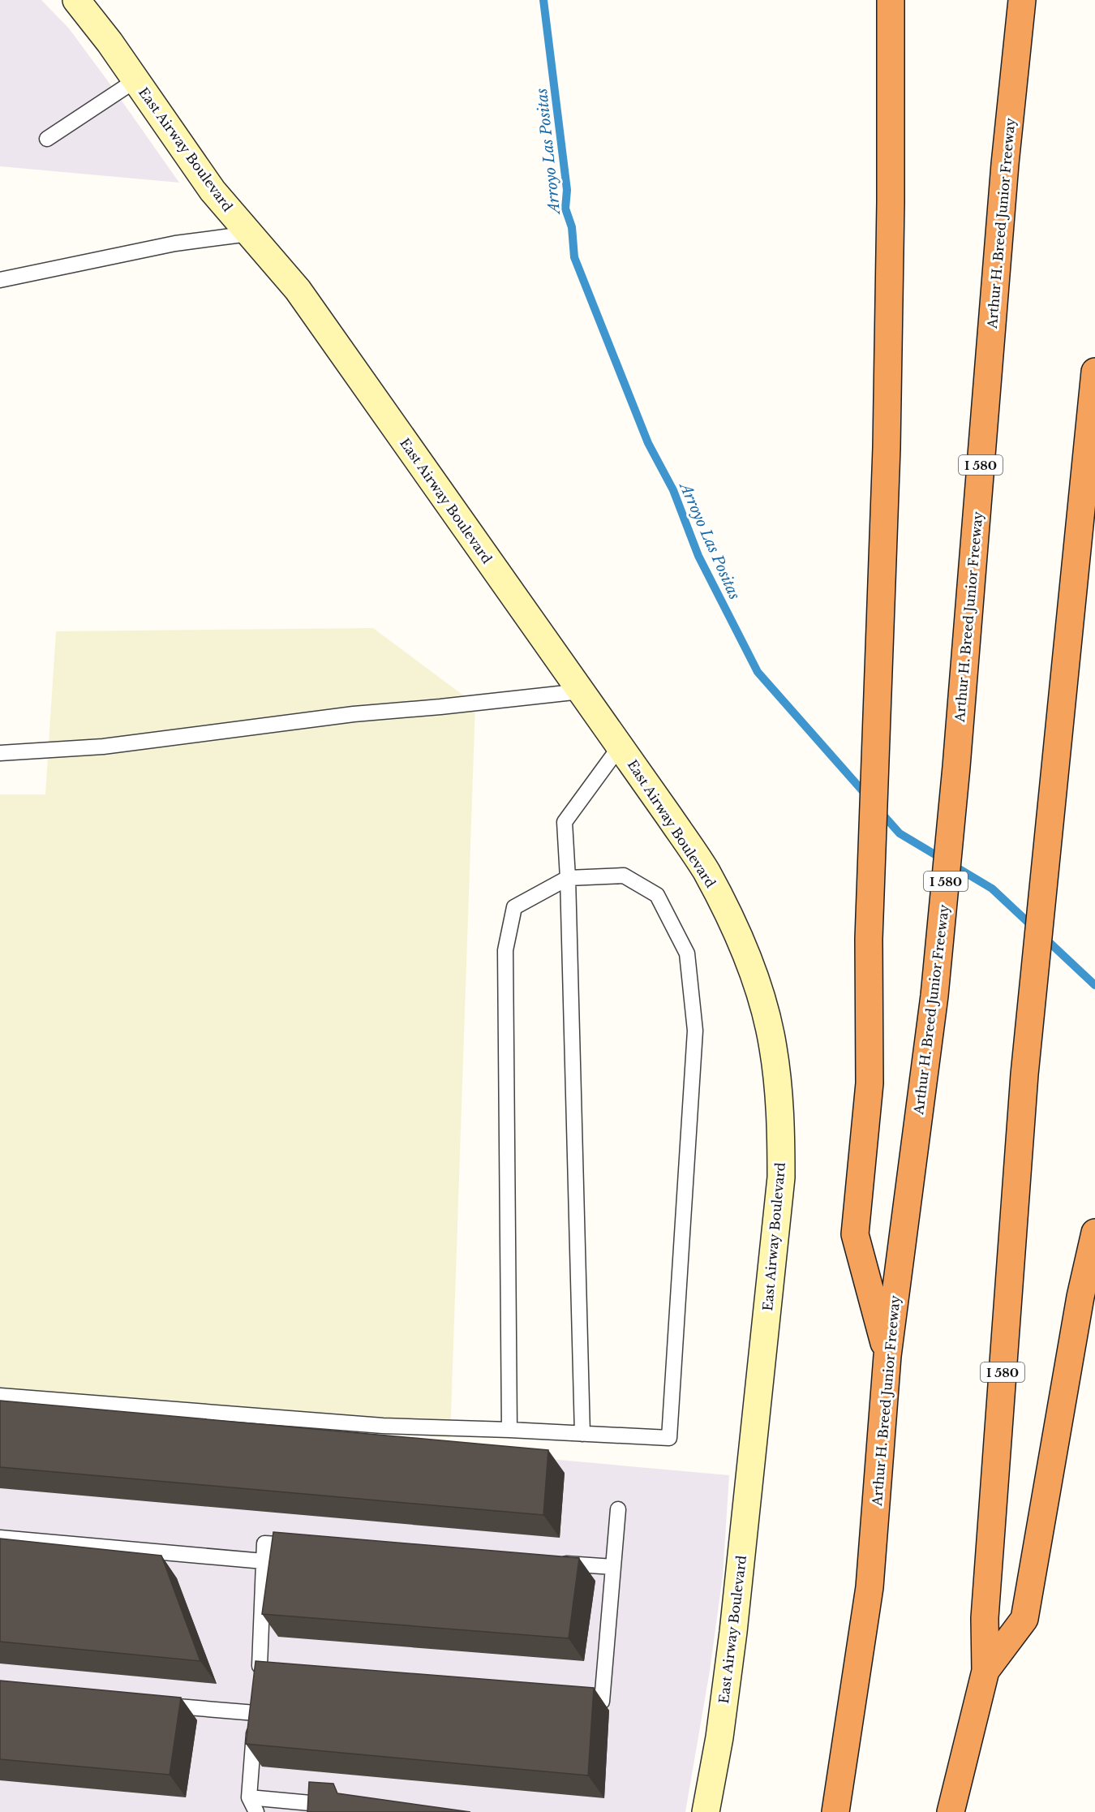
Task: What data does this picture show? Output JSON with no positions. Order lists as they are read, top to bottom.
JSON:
{
  "streets": {
    "highway": ["Arthur H. Breed Junior Freeway", "I 580"],
    "main road": ["East Airway Boulevard"]
  },
  "water": ["Arroyo Las Positas"]
}
